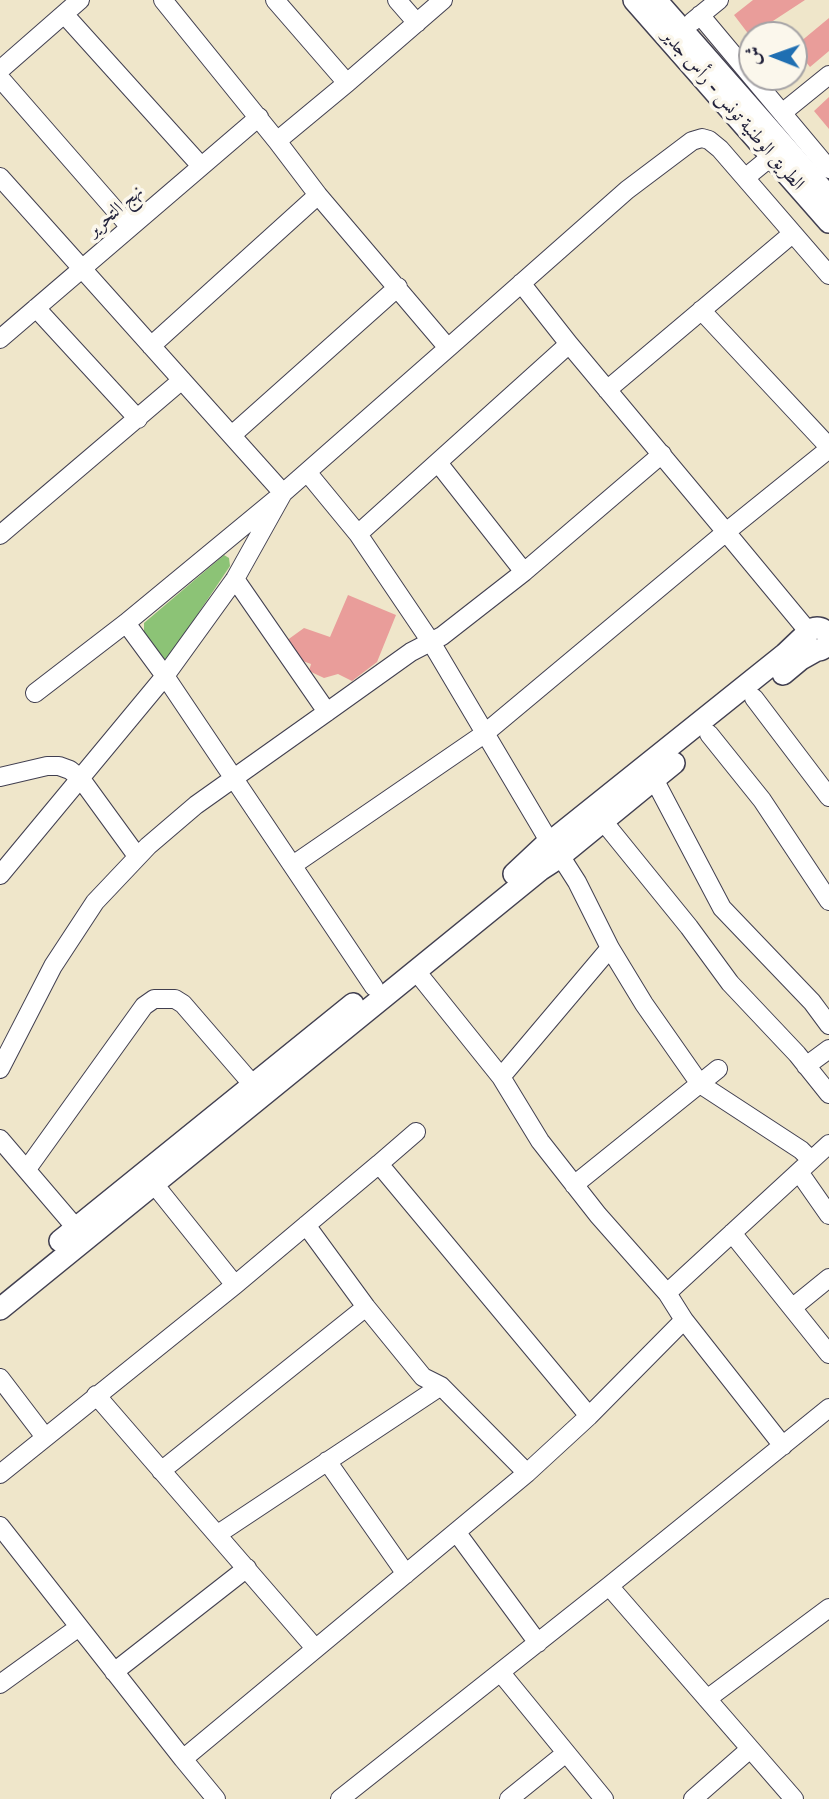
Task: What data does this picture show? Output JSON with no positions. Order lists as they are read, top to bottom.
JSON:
{
  "streets": {
    "main road": ["الطريق الوطنية تونس - رأس جدير"],
    "street": ["نهج التحرير"]
  },
  "north": "left"
}
